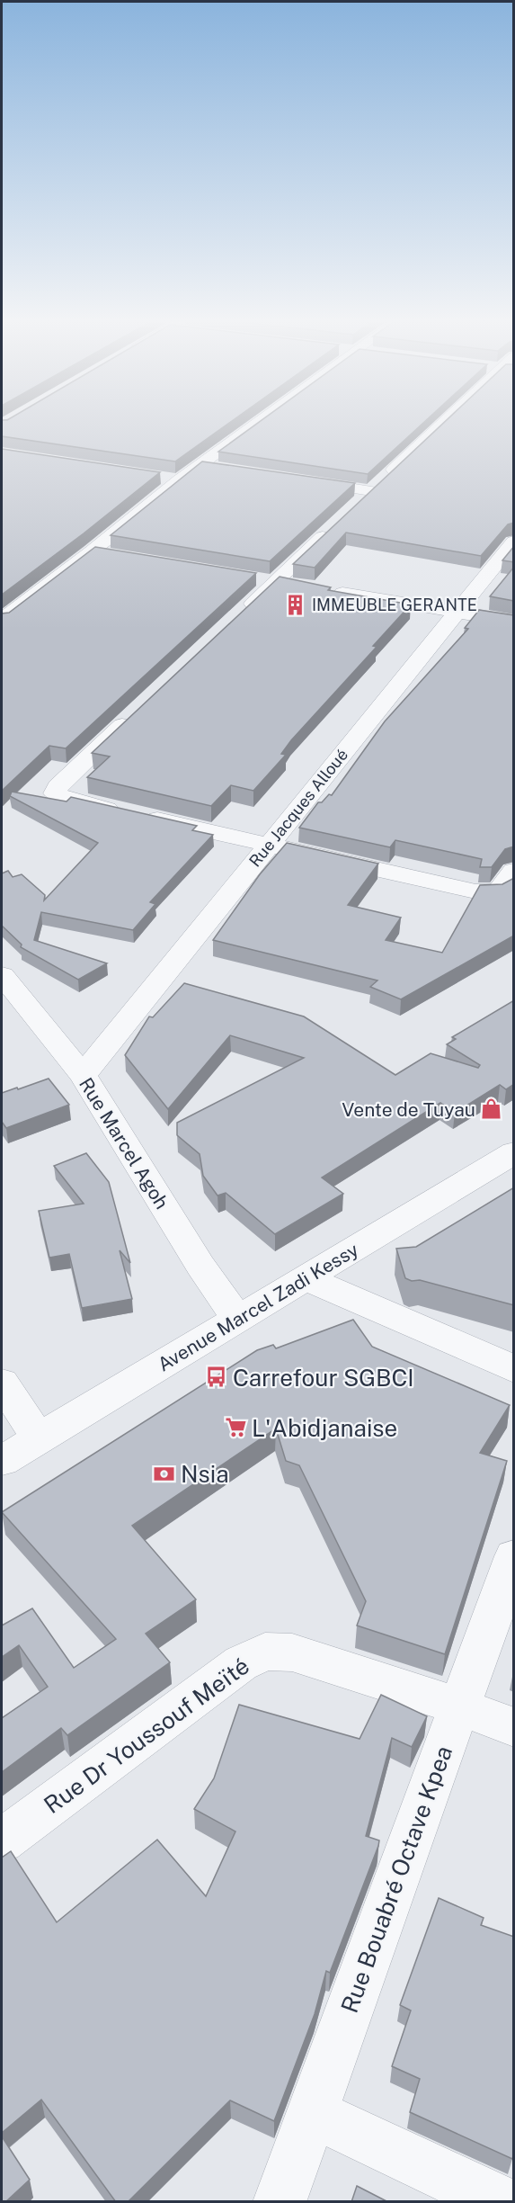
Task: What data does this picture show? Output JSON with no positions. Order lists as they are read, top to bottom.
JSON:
{
  "streets": {
    "street": [
      "Rue Jacques Alloué",
      "Rue Marcel Agoh",
      "Avenue Marcel Zadi Kessy",
      "Rue Dr Youssouf Meïté",
      "Rue Bouabré Octave Kpea"
    ]
  },
  "crossings": [
    ["Rue Jacques Alloué", "Rue Marcel Agoh"],
    ["Rue Marcel Agoh", "Avenue Marcel Zadi Kessy"],
    ["Rue Dr Youssouf Meïté", "Rue Bouabré Octave Kpea"]
  ],
  "places": {
    "building": ["IMMEUBLE GERANTE"],
    "shop": ["Vente de Tuyau"],
    "bus stop": ["Carrefour SGBCI"],
    "supermarket": ["L'Abidjanaise"],
    "bank": ["Nsia"]
  }
}
